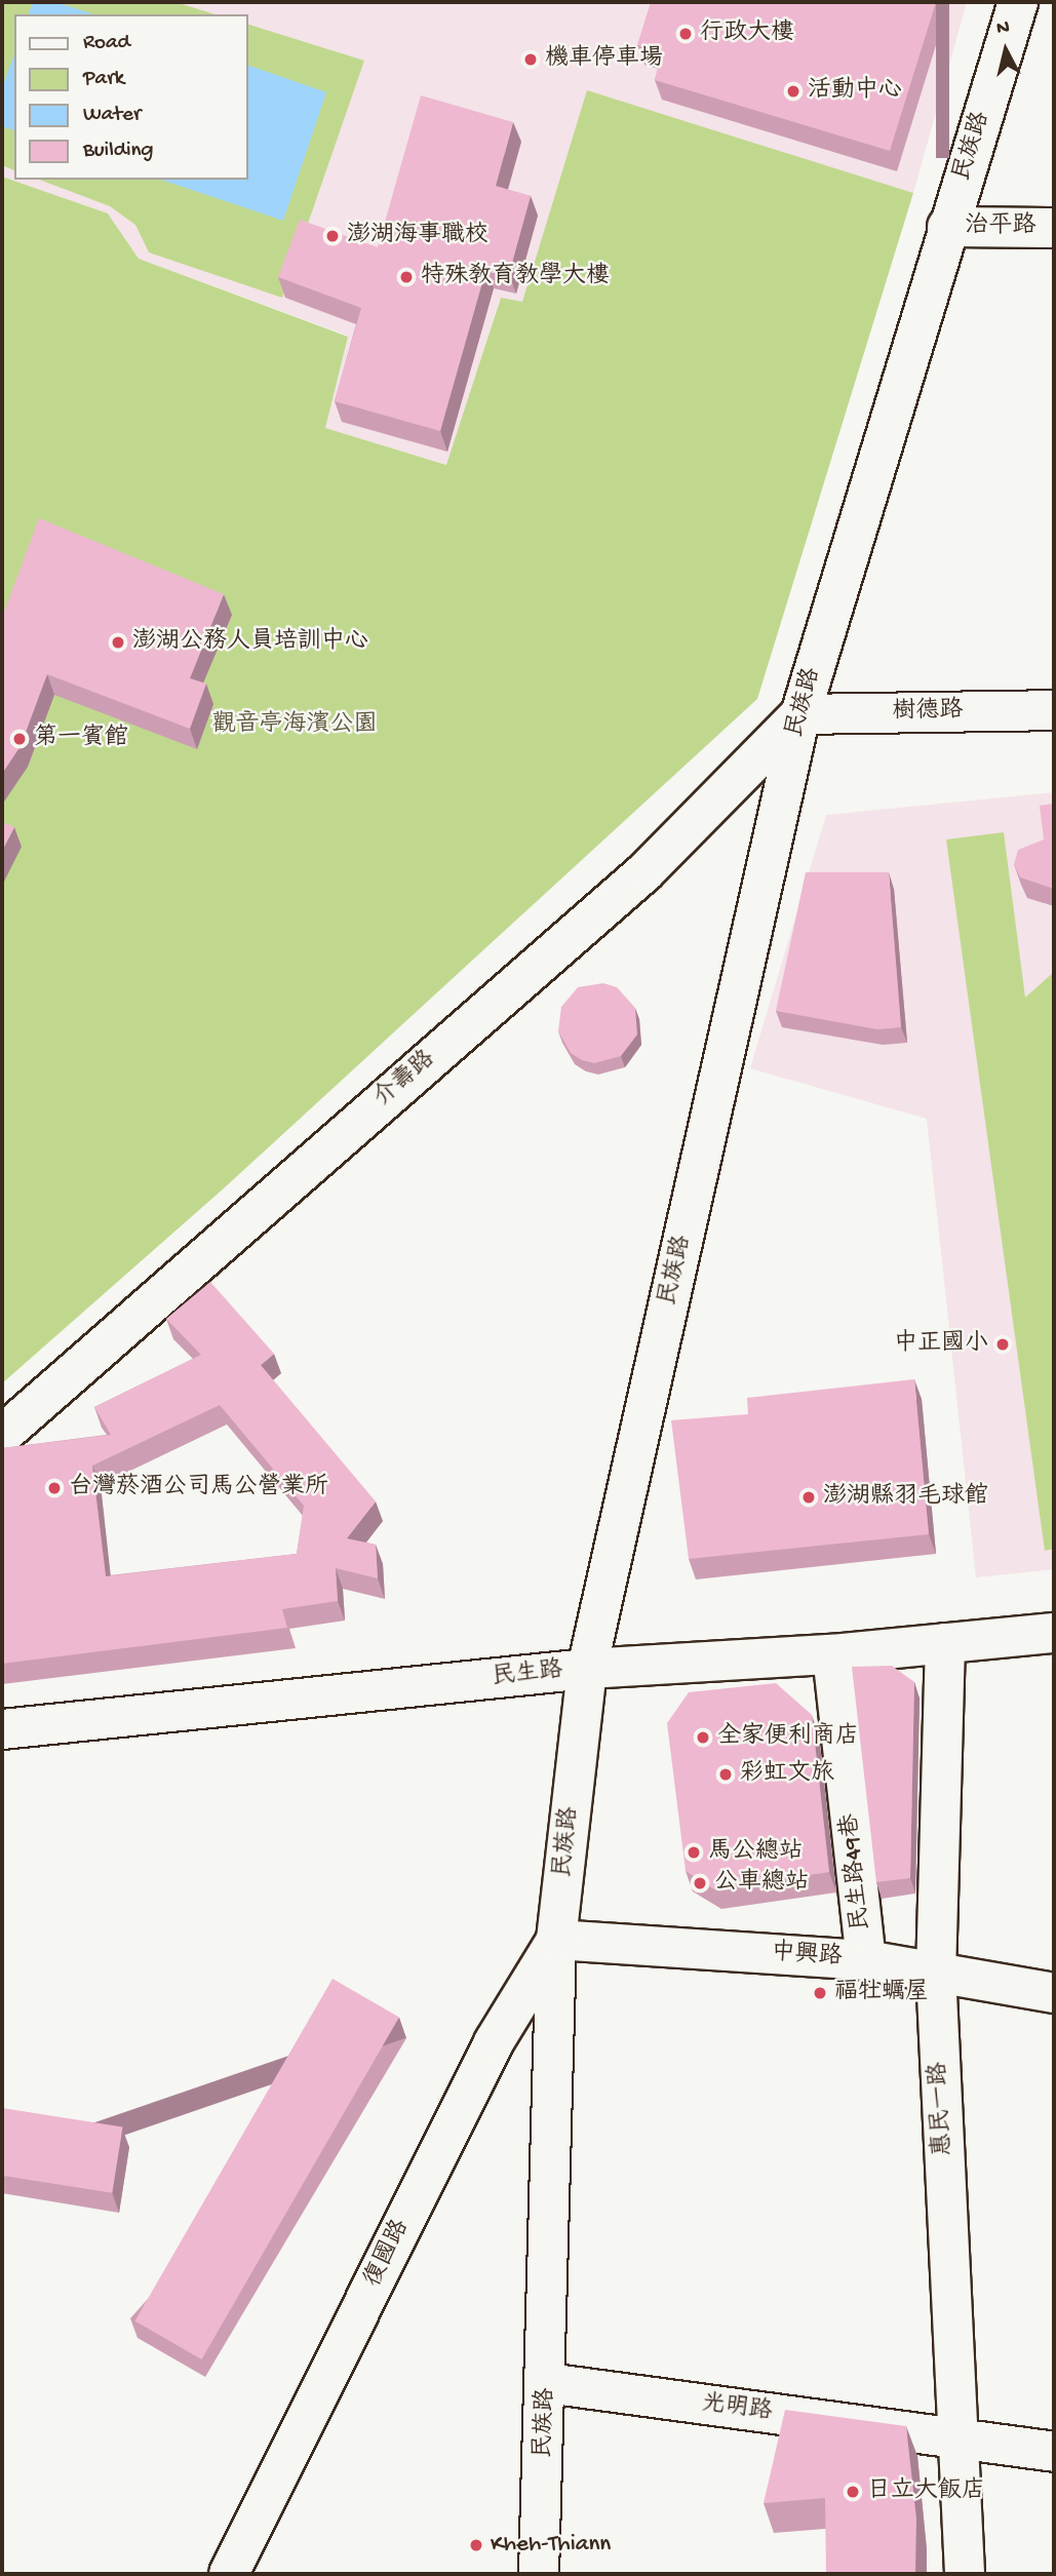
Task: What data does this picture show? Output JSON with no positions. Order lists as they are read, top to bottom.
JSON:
{
  "streets": {
    "street": [
      "民族路",
      "治平路",
      "樹德路",
      "介壽路",
      "民生路",
      "民生路49巷",
      "中興路",
      "惠民一路",
      "復國路",
      "光明路"
    ]
  },
  "crossings": [
    ["民族路", "治平路"],
    ["民族路", "樹德路"],
    ["民族路", "介壽路"],
    ["民族路", "民生路"],
    ["民族路", "中興路"],
    ["民族路", "復國路"],
    ["民族路", "光明路"],
    ["樹德路", "介壽路"],
    ["民生路", "民生路49巷"],
    ["民生路", "惠民一路"],
    ["民生路49巷", "中興路"],
    ["中興路", "惠民一路"],
    ["中興路", "復國路"],
    ["惠民一路", "光明路"]
  ],
  "parks": ["觀音亭海濱公園"],
  "places": [
    "行政大樓",
    "機車停車場",
    "活動中心",
    "澎湖海事職校",
    "特殊教育教學大樓",
    "澎湖公務人員培訓中心",
    "第一賓館",
    "中正國小",
    "台灣菸酒公司馬公營業所",
    "澎湖縣羽毛球館",
    "全家便利商店",
    "彩虹文旅",
    "馬公總站",
    "公車總站",
    "福牡蠣屋",
    "日立大飯店",
    "Kheh-Thiann"
  ],
  "legend": [
    "Road",
    "Park",
    "Water",
    "Building"
  ],
  "north": "top"
}
